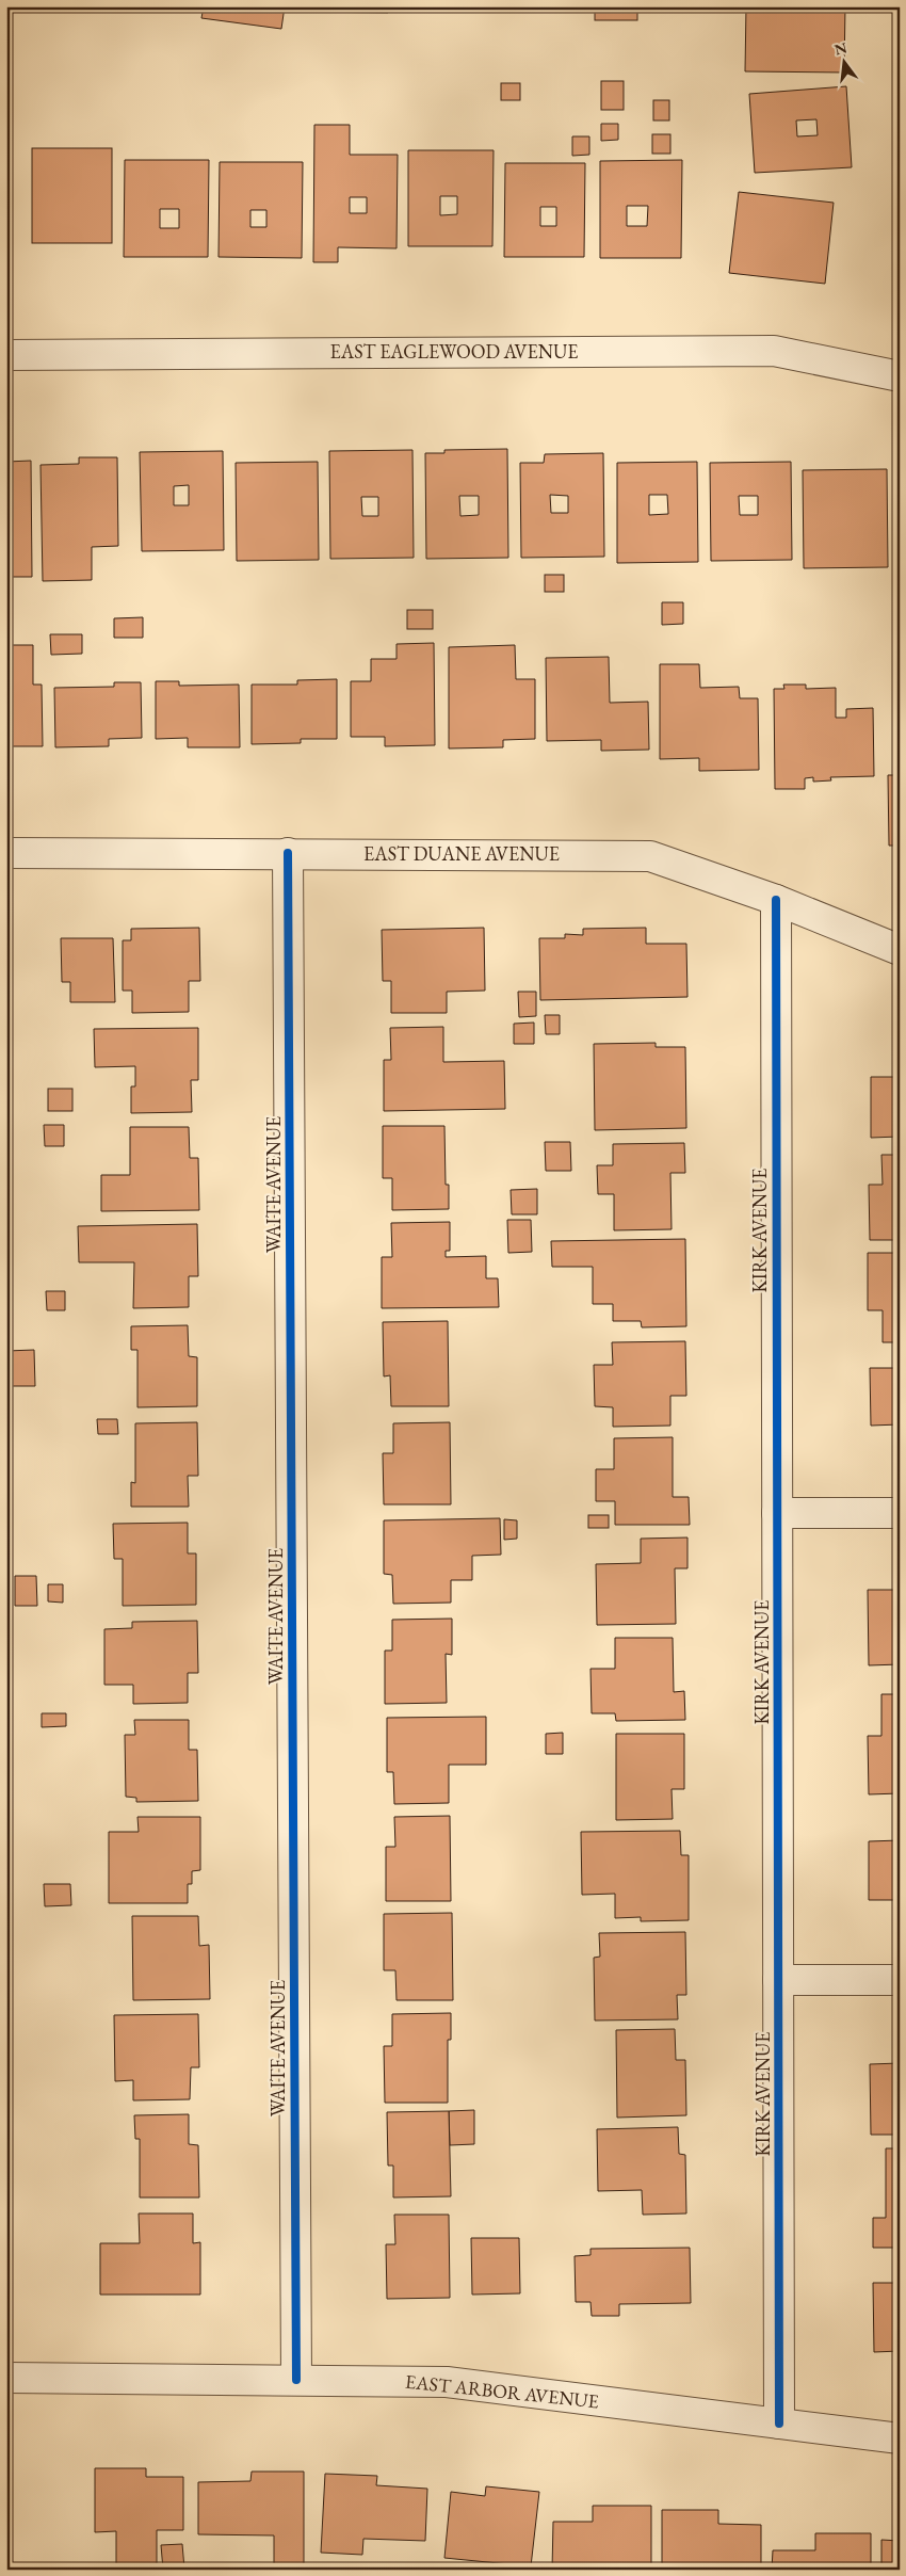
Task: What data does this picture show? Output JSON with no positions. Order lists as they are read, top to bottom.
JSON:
{
  "streets": {
    "street": [
      "EAST EAGLEWOOD AVENUE",
      "EAST DUANE AVENUE",
      "WAITE AVENUE",
      "KIRK AVENUE",
      "EAST ARBOR AVENUE"
    ]
  },
  "crossings": [
    ["EAST DUANE AVENUE", "WAITE AVENUE"],
    ["EAST DUANE AVENUE", "KIRK AVENUE"],
    ["WAITE AVENUE", "EAST ARBOR AVENUE"],
    ["KIRK AVENUE", "EAST ARBOR AVENUE"]
  ],
  "north": "top"
}
